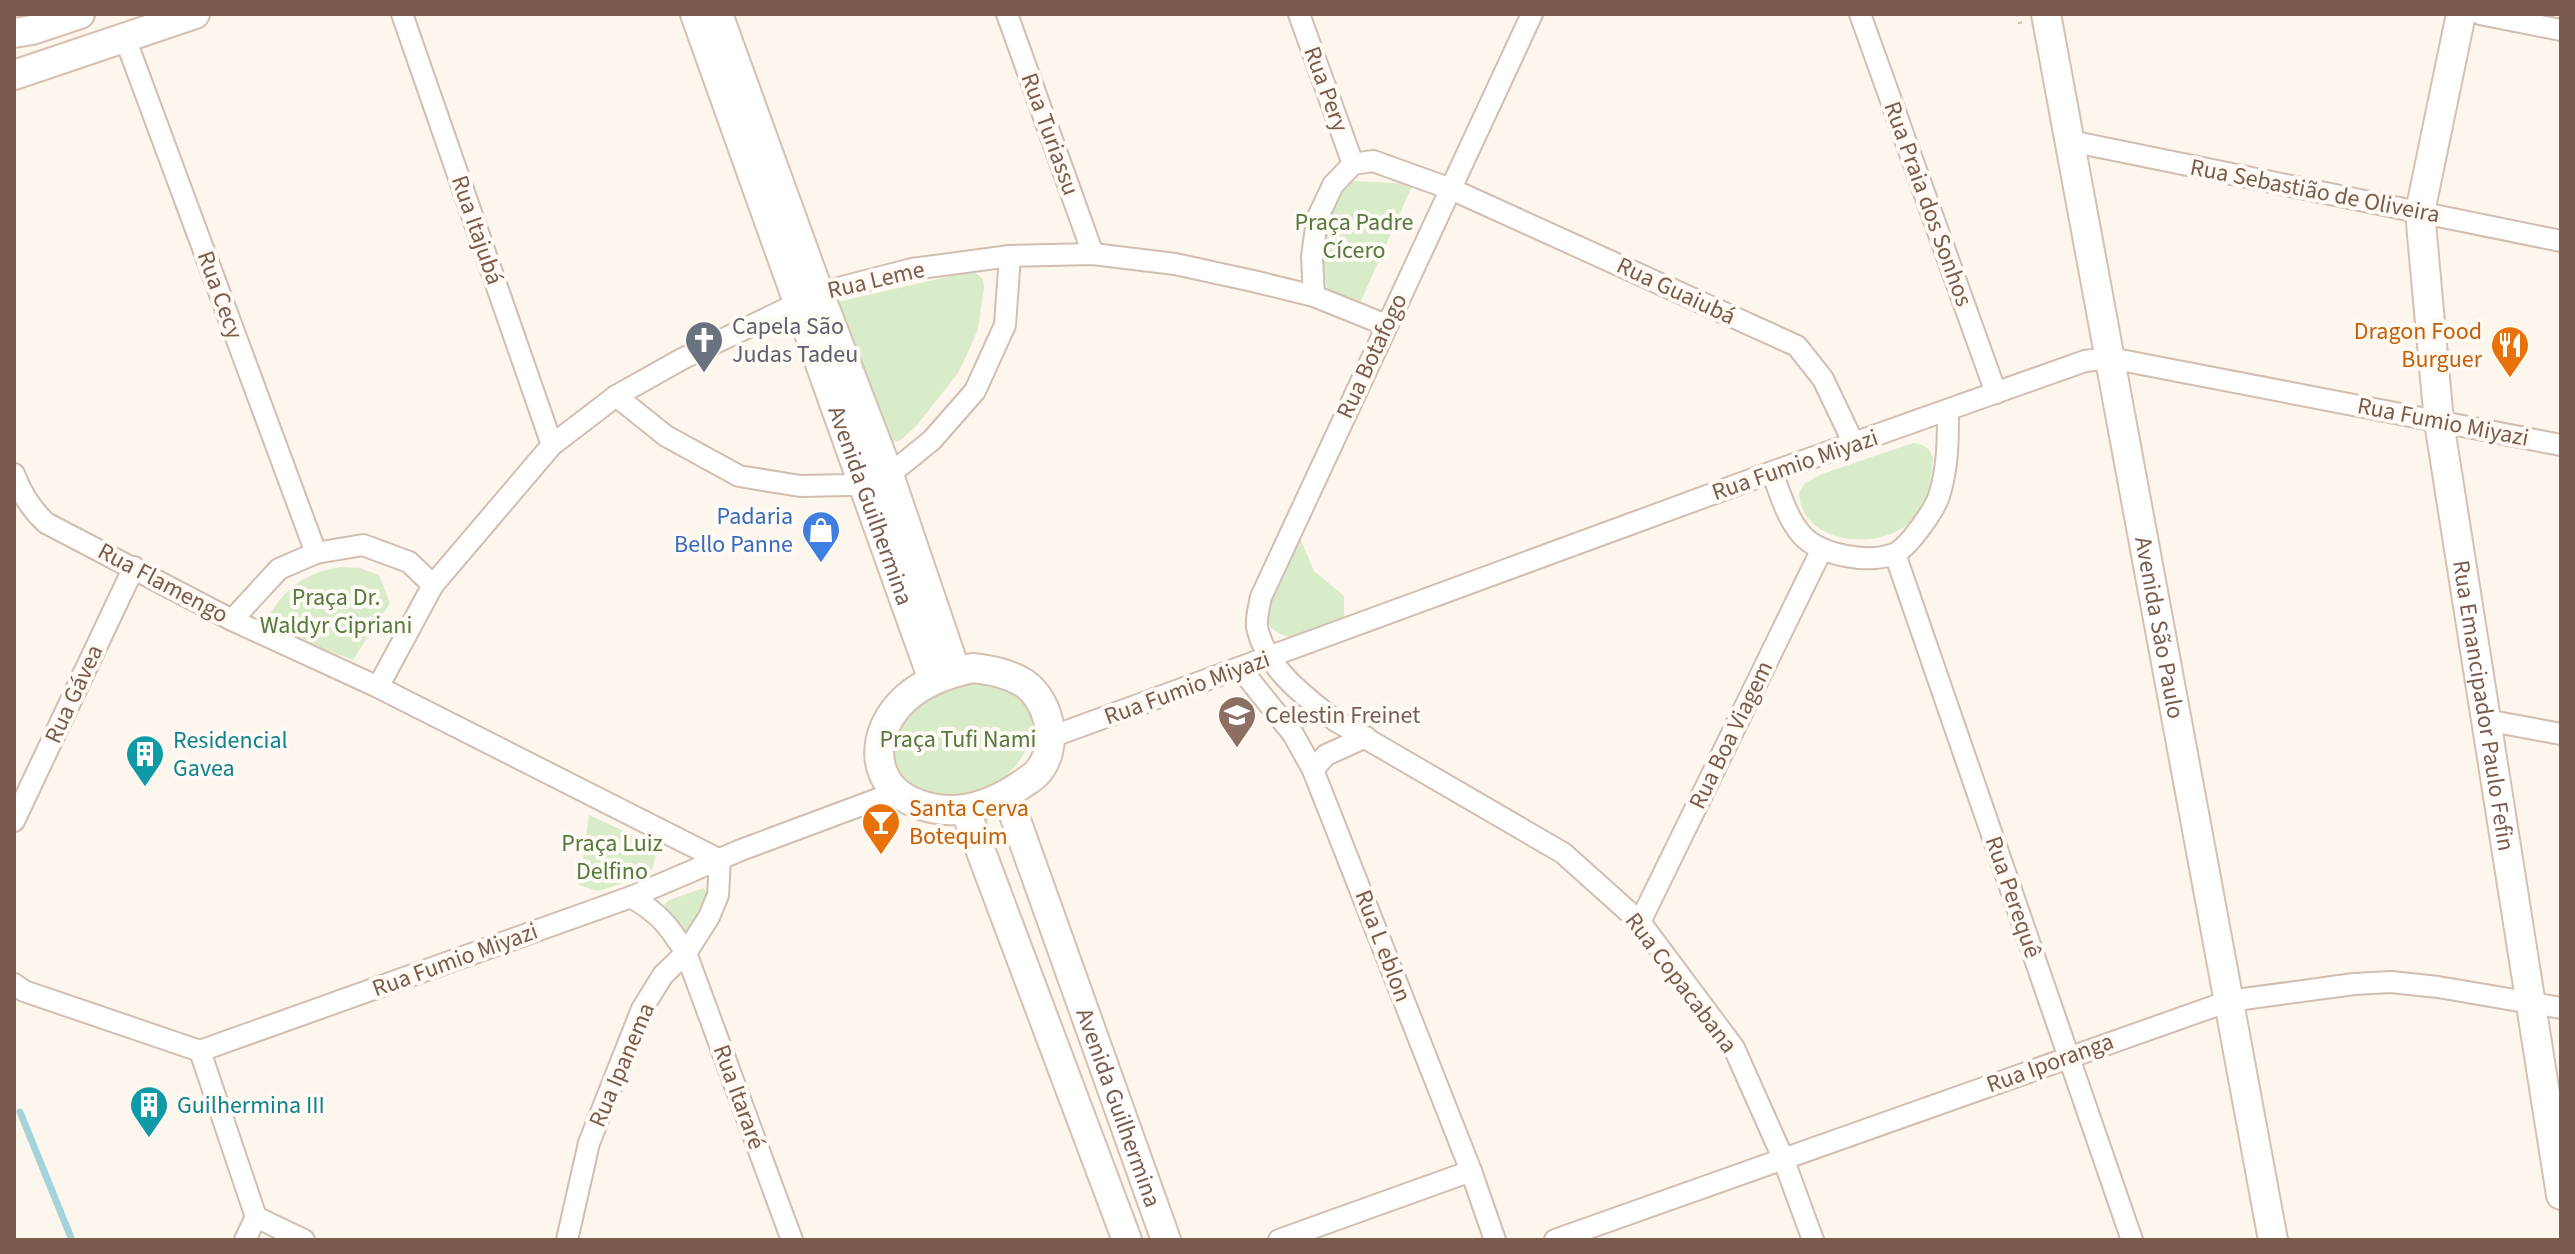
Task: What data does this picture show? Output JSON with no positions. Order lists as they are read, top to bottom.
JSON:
{
  "streets": {
    "street": [
      "Rua Pery",
      "Rua Turiassu",
      "Rua Sebastião de Oliveira",
      "Rua Praia dos Sonhos",
      "Rua Itajubá",
      "Rua Leme",
      "Rua Guaiubá",
      "Rua Cecy",
      "Rua Botafogo",
      "Rua Fumio Miyazi",
      "Avenida Guilhermina",
      "Rua Flamengo",
      "Avenida São Paulo",
      "Rua Gávea",
      "Rua Emancipador Paulo Fefin",
      "Rua Boa Viagem",
      "Rua Perequê",
      "Rua L eblon",
      "Rua Copacabana",
      "Rua Iporanga",
      "Rua Ipanema",
      "Rua Itararé"
    ]
  },
  "crossings": [
    ["Rua Turiassu", "Rua Leme"],
    ["Rua Sebastião de Oliveira", "Avenida São Paulo"],
    ["Rua Sebastião de Oliveira", "Rua Emancipador Paulo Fefin"],
    ["Rua Praia dos Sonhos", "Rua Fumio Miyazi"],
    ["Rua Itajubá", "Rua Leme"],
    ["Rua Leme", "Rua Botafogo"],
    ["Rua Leme", "Avenida Guilhermina"],
    ["Rua Leme", "Rua Flamengo"],
    ["Rua Guaiubá", "Rua Botafogo"],
    ["Rua Guaiubá", "Rua Fumio Miyazi"],
    ["Rua Botafogo", "Rua Fumio Miyazi"],
    ["Rua Botafogo", "Rua Copacabana"],
    ["Rua Fumio Miyazi", "Avenida Guilhermina"],
    ["Rua Fumio Miyazi", "Avenida São Paulo"],
    ["Rua Fumio Miyazi", "Rua Emancipador Paulo Fefin"],
    ["Rua Fumio Miyazi", "Rua L eblon"],
    ["Rua Fumio Miyazi", "Rua Copacabana"],
    ["Rua Fumio Miyazi", "Rua Ipanema"],
    ["Rua Fumio Miyazi", "Rua Itararé"],
    ["Rua Flamengo", "Rua Gávea"],
    ["Avenida São Paulo", "Rua Iporanga"],
    ["Rua Emancipador Paulo Fefin", "Rua Iporanga"],
    ["Rua Boa Viagem", "Rua Copacabana"],
    ["Rua Perequê", "Rua Iporanga"],
    ["Rua Copacabana", "Rua Iporanga"],
    ["Rua Ipanema", "Rua Itararé"]
  ],
  "parks": [
    "Praça Padre Cícero",
    "Praça Dr. Waldyr Cipriani",
    "Praça Tufi Nami",
    "Praça Luiz Delfino"
  ],
  "places": {
    "church": ["Capela São Judas Tadeu"],
    "restaurant": ["Dragon Food Burguer"],
    "shop": ["Padaria Bello Panne"],
    "school or university": ["Celestin Freinet"],
    "building": ["Residencial Gavea", "Guilhermina III"],
    "bar": ["Santa Cerva Botequim"]
  }
}
